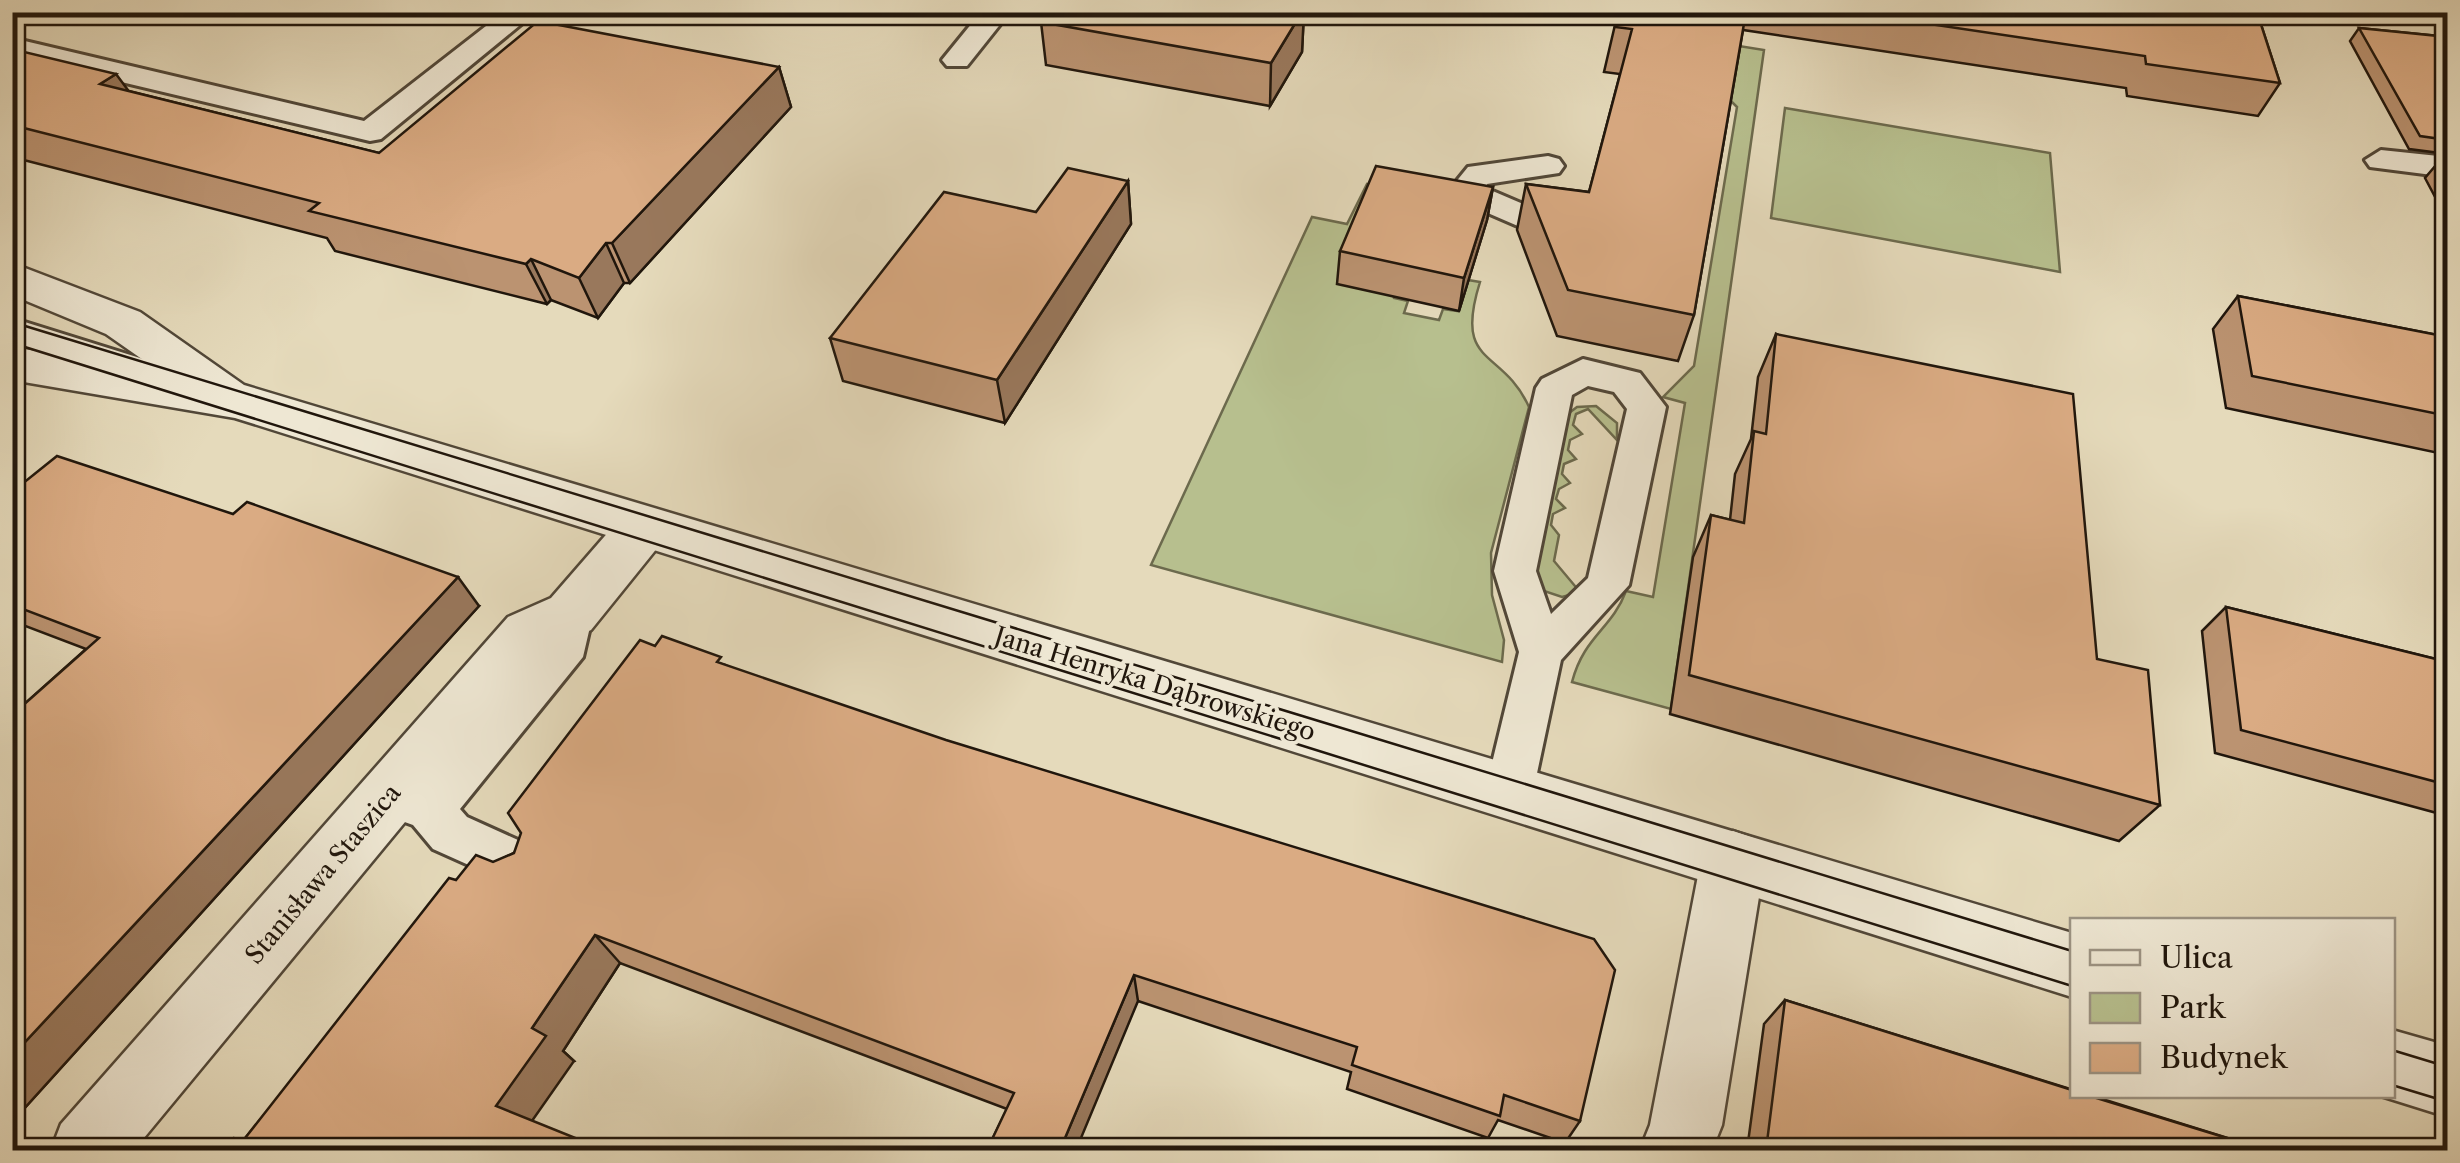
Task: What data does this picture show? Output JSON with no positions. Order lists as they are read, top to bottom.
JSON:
{
  "streets": {
    "street": ["Jana Henryka Dąbrowskiego", "Stanisława Staszica"]
  },
  "crossings": [
    ["Jana Henryka Dąbrowskiego", "Stanisława Staszica"]
  ],
  "legend": ["Ulica", "Park", "Budynek"]
}
